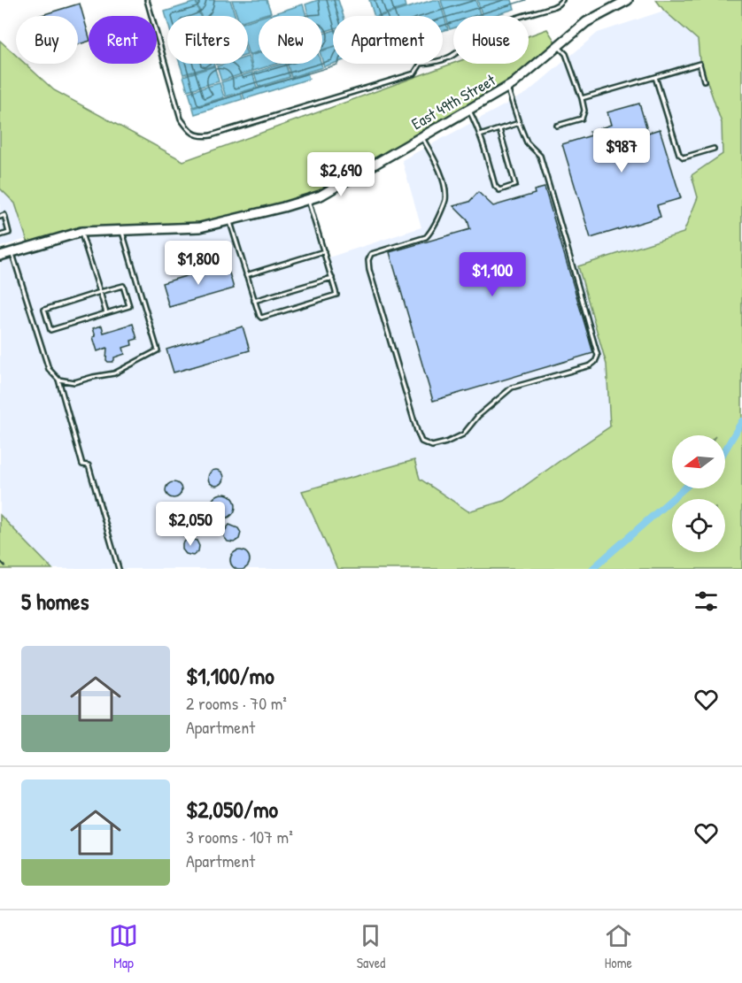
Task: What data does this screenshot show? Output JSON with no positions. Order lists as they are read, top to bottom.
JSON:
{
  "streets": {
    "street": ["East 49th Street"]
  },
  "north": "left",
  "page": {
    "chip": [
      "Buy",
      "Rent",
      "Filters",
      "New",
      "Apartment",
      "House"
    ],
    "price": [
      "$987",
      "$2,690",
      "$1,800",
      "$1,100",
      "$2,050"
    ],
    "heading": "5 homes",
    "list": [
      {
        "name": "$1,100/mo",
        "note": "2 rooms · 70 m² · Apartment"
      },
      {
        "name": "$2,050/mo",
        "note": "3 rooms · 107 m² · Apartment"
      }
    ],
    "tabs": ["Map", "Saved", "Home"]
  }
}
